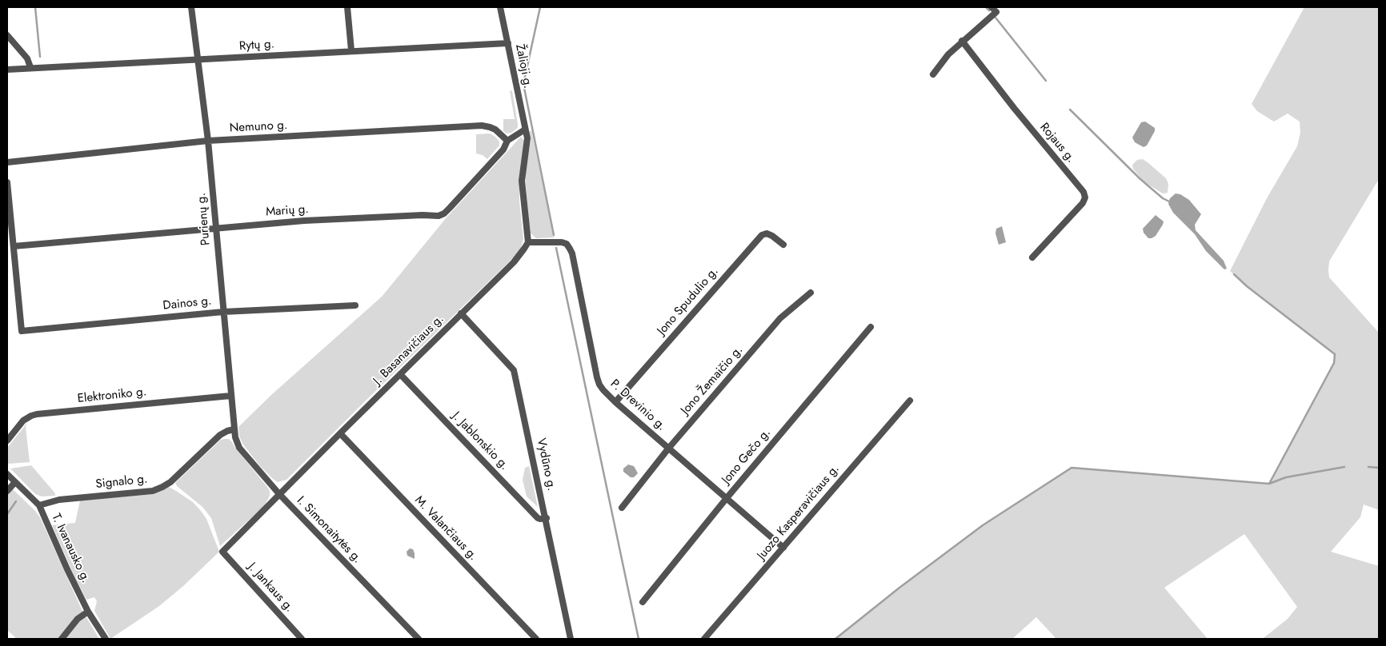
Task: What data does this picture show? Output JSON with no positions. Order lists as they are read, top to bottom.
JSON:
{
  "streets": {
    "street": [
      "Rytų g.",
      "Žalioji g.",
      "Nemuno g.",
      "Rojaus g.",
      "Marių g.",
      "Purienų g.",
      "Jono Spudulio g.",
      "Dainos g.",
      "J. Basanavičiaus g.",
      "Jono Žemaičio g.",
      "Elektroniko g.",
      "P. Drevinio g.",
      "J. Jablonskio g.",
      "Jono Gečo g.",
      "Vydūno g.",
      "Signalo g.",
      "Juozo Kasperavičiaus g.",
      "M. Valančiaus g.",
      "I. Simonaitytės g.",
      "T. Ivanausko g.",
      "J. Jankaus g."
    ]
  },
  "crossings": [
    ["Rytų g.", "Žalioji g."],
    ["Rytų g.", "Purienų g."],
    ["Žalioji g.", "Marių g."],
    ["Nemuno g.", "Marių g."],
    ["Nemuno g.", "Purienų g."],
    ["Marių g.", "Purienų g."],
    ["Marių g.", "Dainos g."],
    ["Purienų g.", "Dainos g."],
    ["Purienų g.", "Elektroniko g."],
    ["Purienų g.", "Signalo g."],
    ["Purienų g.", "I. Simonaitytės g."],
    ["Jono Spudulio g.", "P. Drevinio g."],
    ["J. Basanavičiaus g.", "P. Drevinio g."],
    ["J. Basanavičiaus g.", "J. Jablonskio g."],
    ["J. Basanavičiaus g.", "Vydūno g."],
    ["J. Basanavičiaus g.", "M. Valančiaus g."],
    ["J. Basanavičiaus g.", "I. Simonaitytės g."],
    ["J. Basanavičiaus g.", "J. Jankaus g."],
    ["Jono Žemaičio g.", "P. Drevinio g."],
    ["P. Drevinio g.", "Jono Gečo g."],
    ["P. Drevinio g.", "Juozo Kasperavičiaus g."],
    ["J. Jablonskio g.", "Vydūno g."],
    ["Signalo g.", "I. Simonaitytės g."],
    ["Signalo g.", "T. Ivanausko g."]
  ]
}
